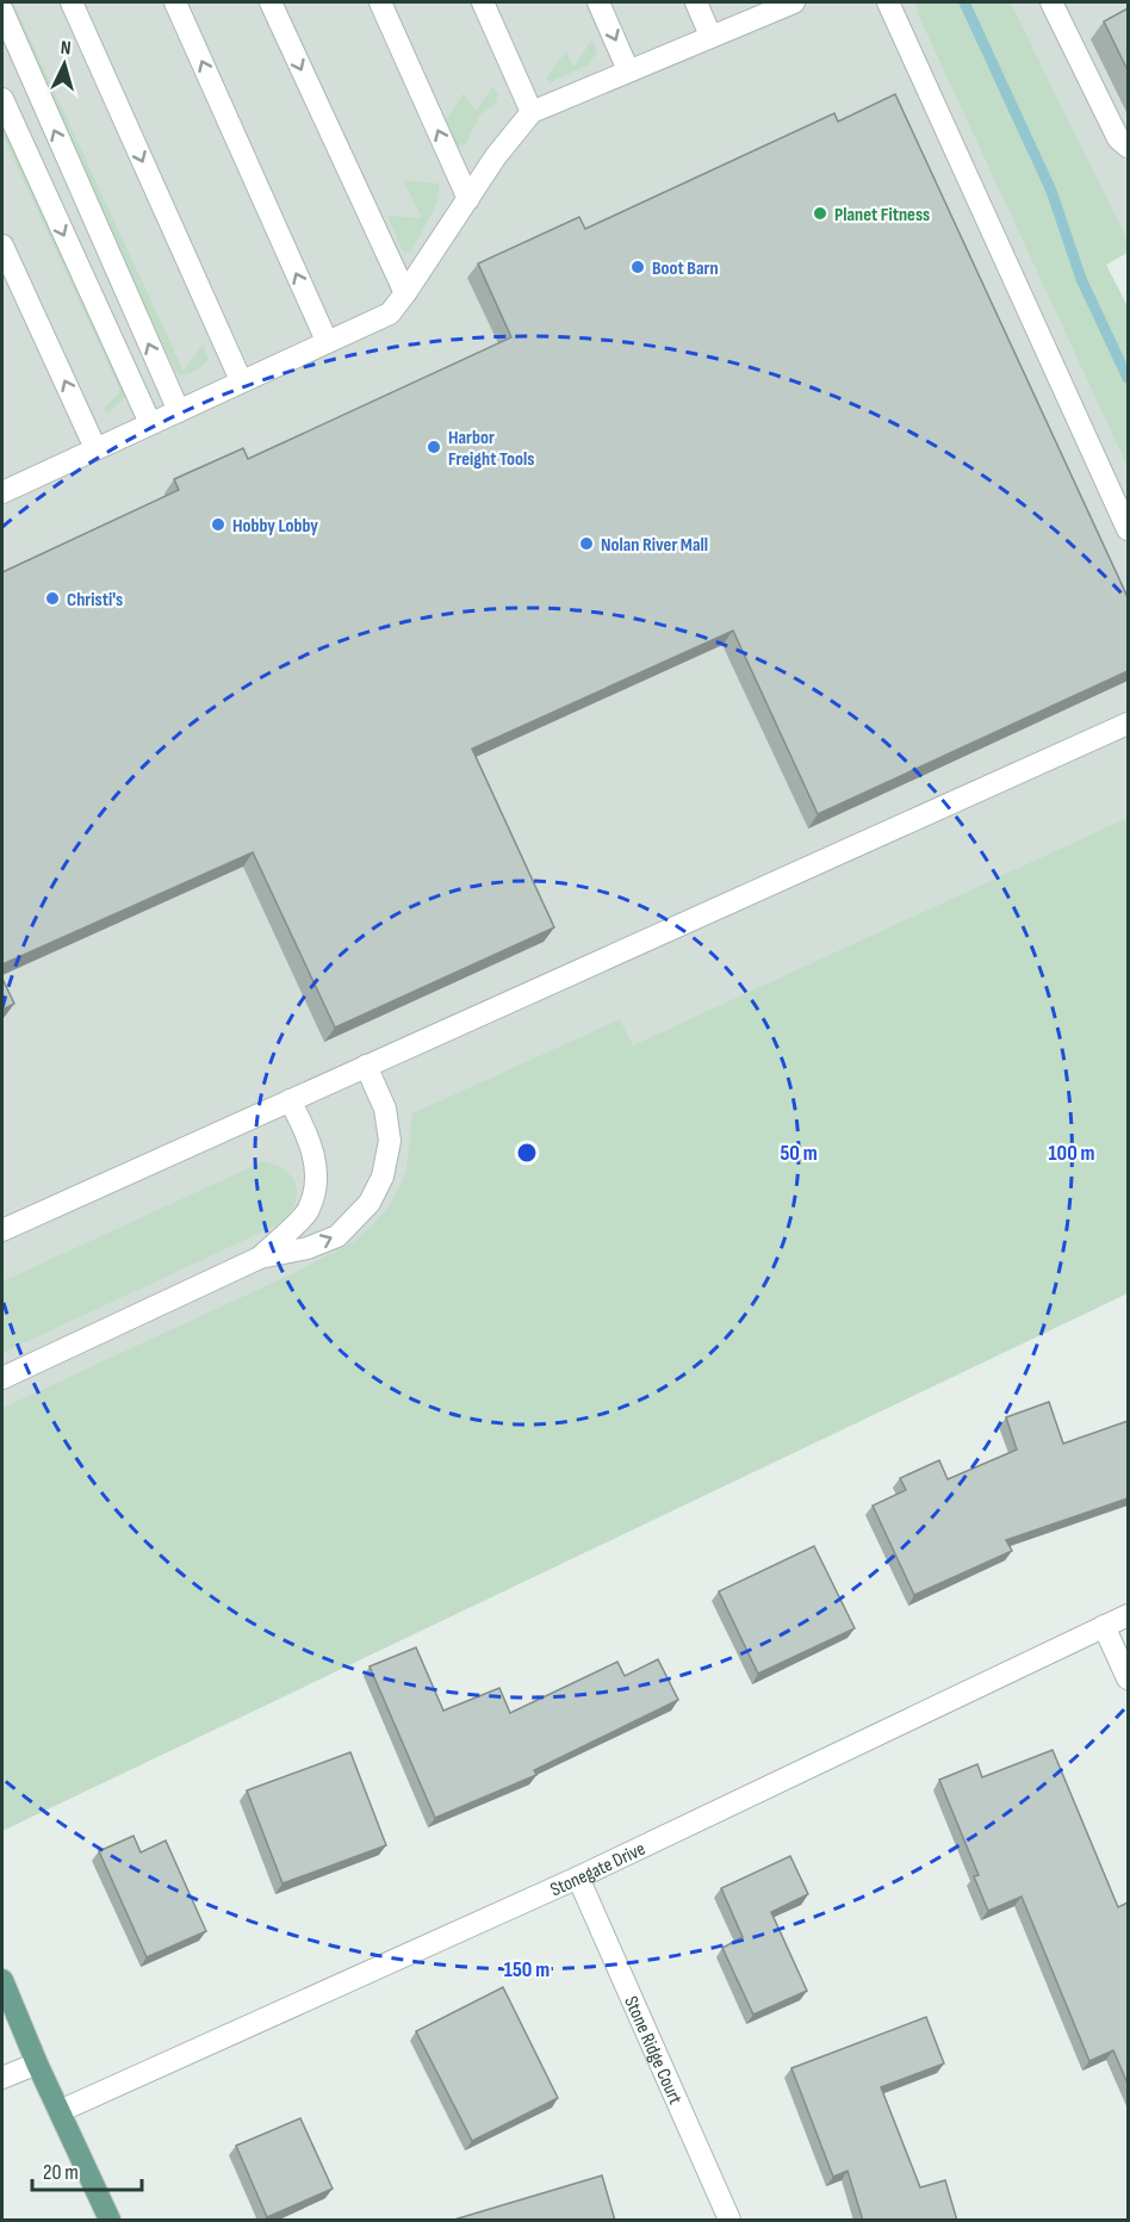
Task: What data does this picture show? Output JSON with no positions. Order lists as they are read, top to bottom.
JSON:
{
  "streets": {
    "street": ["Stonegate Drive", "Stone Ridge Court"]
  },
  "crossings": [
    ["Stonegate Drive", "Stone Ridge Court"]
  ],
  "places": [
    "Planet Fitness",
    "Boot Barn",
    "Harbor Freight Tools",
    "Hobby Lobby",
    "Nolan River Mall",
    "Christi's"
  ],
  "scale_bar": "20 m",
  "north": "top",
  "rings": ["50 m", "100 m", "150 m"]
}
